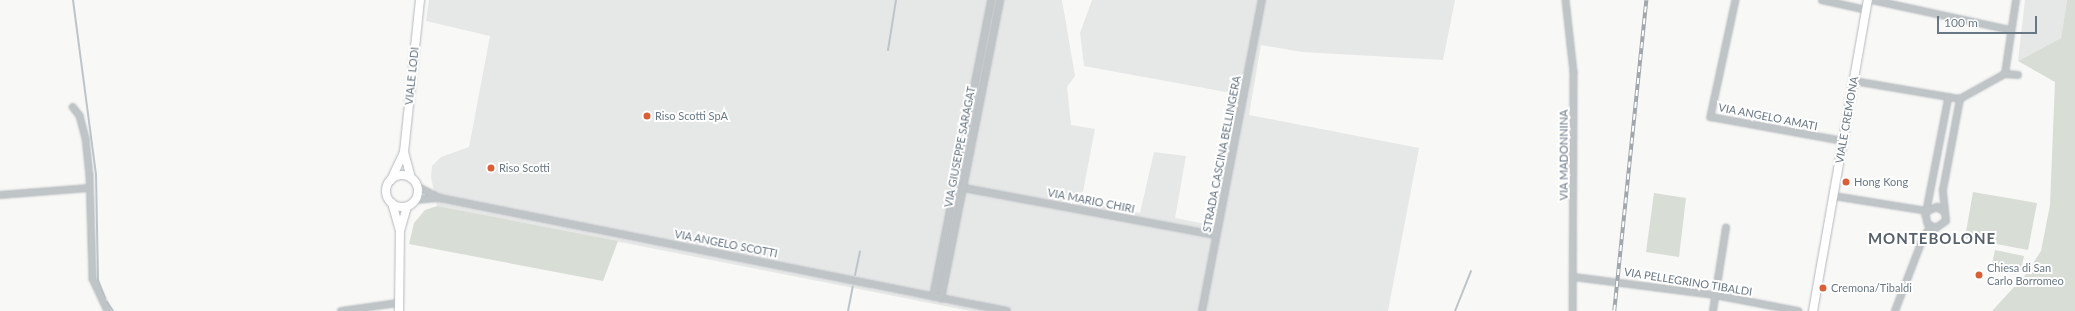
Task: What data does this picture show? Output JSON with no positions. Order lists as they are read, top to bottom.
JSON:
{
  "streets": {
    "street": [
      "VIALE LODI",
      "VIA ANGELO AMATI",
      "VIALE CREMONA",
      "VIA GIUSEPPE SARAGAT",
      "STRADA CASCINA BELLINGERA",
      "VIA MADONNINA",
      "VIA MARIO CHIRI",
      "VIA ANGELO SCOTTI",
      "VIA PELLEGRINO TIBALDI"
    ]
  },
  "crossings": [
    ["VIALE LODI", "VIA ANGELO SCOTTI"],
    ["VIA ANGELO AMATI", "VIALE CREMONA"],
    ["VIA GIUSEPPE SARAGAT", "VIA MARIO CHIRI"],
    ["VIA GIUSEPPE SARAGAT", "VIA ANGELO SCOTTI"],
    ["STRADA CASCINA BELLINGERA", "VIA MARIO CHIRI"],
    ["VIA MADONNINA", "VIA PELLEGRINO TIBALDI"]
  ],
  "districts": ["MONTEBOLONE"],
  "places": [
    "Riso Scotti SpA",
    "Riso Scotti",
    "Hong Kong",
    "Chiesa di San Carlo Borromeo",
    "Cremona/Tibaldi"
  ],
  "scale_bar": "100 m"
}
